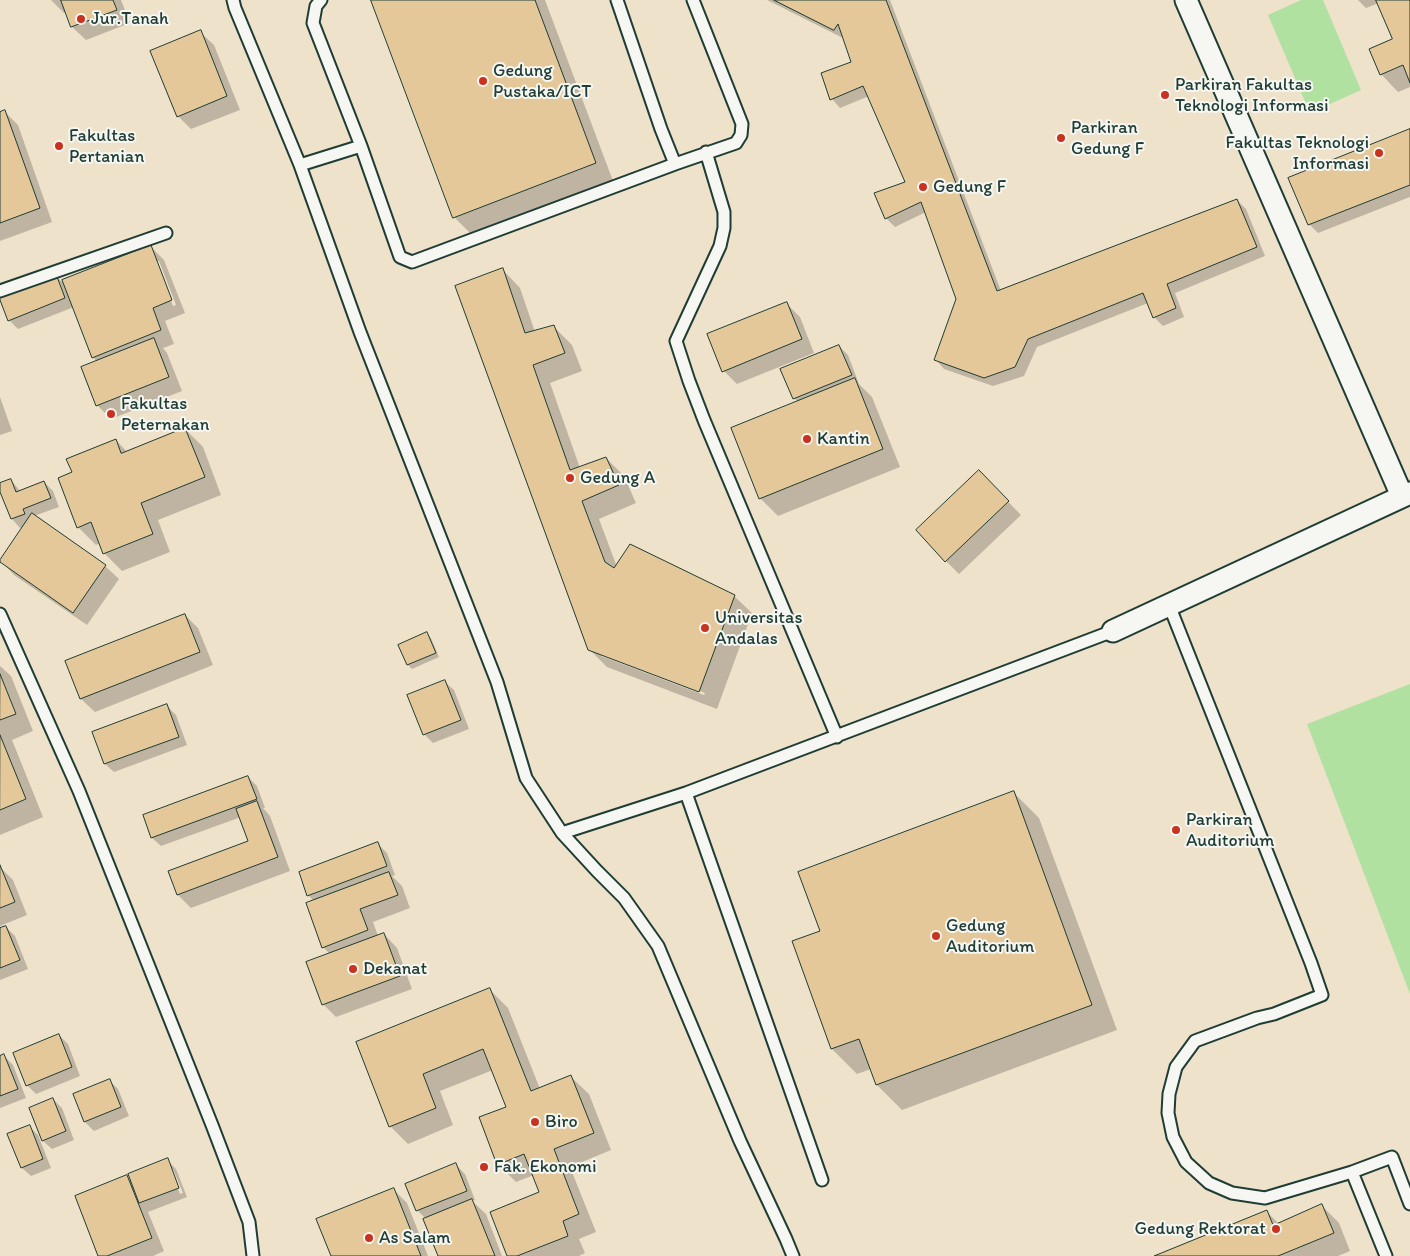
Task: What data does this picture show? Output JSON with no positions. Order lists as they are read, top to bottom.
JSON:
{
  "places": [
    "Jur.Tanah",
    "Gedung Pustaka/ICT",
    "Parkiran Fakultas Teknologi Informasi",
    "Parkiran Gedung F",
    "Fakultas Pertanian",
    "Fakultas Teknologi Informasi",
    "Gedung F",
    "Fakultas Peternakan",
    "Kantin",
    "Gedung A",
    "Universitas Andalas",
    "Parkiran Auditorium",
    "Gedung Auditorium",
    "Dekanat",
    "Biro",
    "Fak. Ekonomi",
    "Gedung Rektorat",
    "As Salam"
  ]
}
